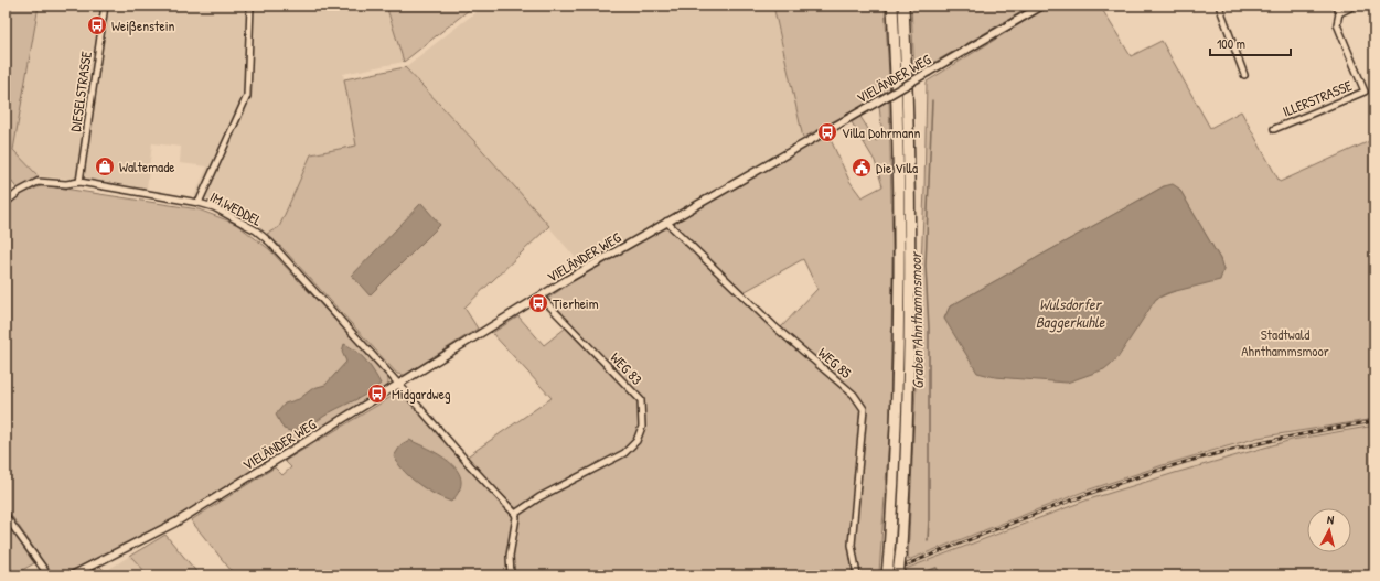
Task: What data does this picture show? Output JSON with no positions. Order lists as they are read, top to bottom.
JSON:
{
  "streets": {
    "street": [
      "VIELÄNDER WEG",
      "DIESELSTRASSE",
      "ILLERSTRASSE",
      "IM WEDDEL",
      "WEG 85",
      "WEG 83"
    ]
  },
  "crossings": [
    ["VIELÄNDER WEG", "IM WEDDEL"],
    ["VIELÄNDER WEG", "WEG 85"],
    ["VIELÄNDER WEG", "WEG 83"],
    ["DIESELSTRASSE", "IM WEDDEL"]
  ],
  "water": ["Wulsdorfer Baggerkuhle", "Graben Ahnthammsmoor"],
  "parks": ["Stadtwald Ahnthammsmoor"],
  "places": {
    "bus stop": [
      "Weißenstein",
      "Villa Dohrmann",
      "Tierheim",
      "Midgardweg"
    ],
    "shop": ["Waltemade"],
    "public building": ["Die Villa"]
  },
  "scale_bar": "100 m",
  "north": "top"
}
